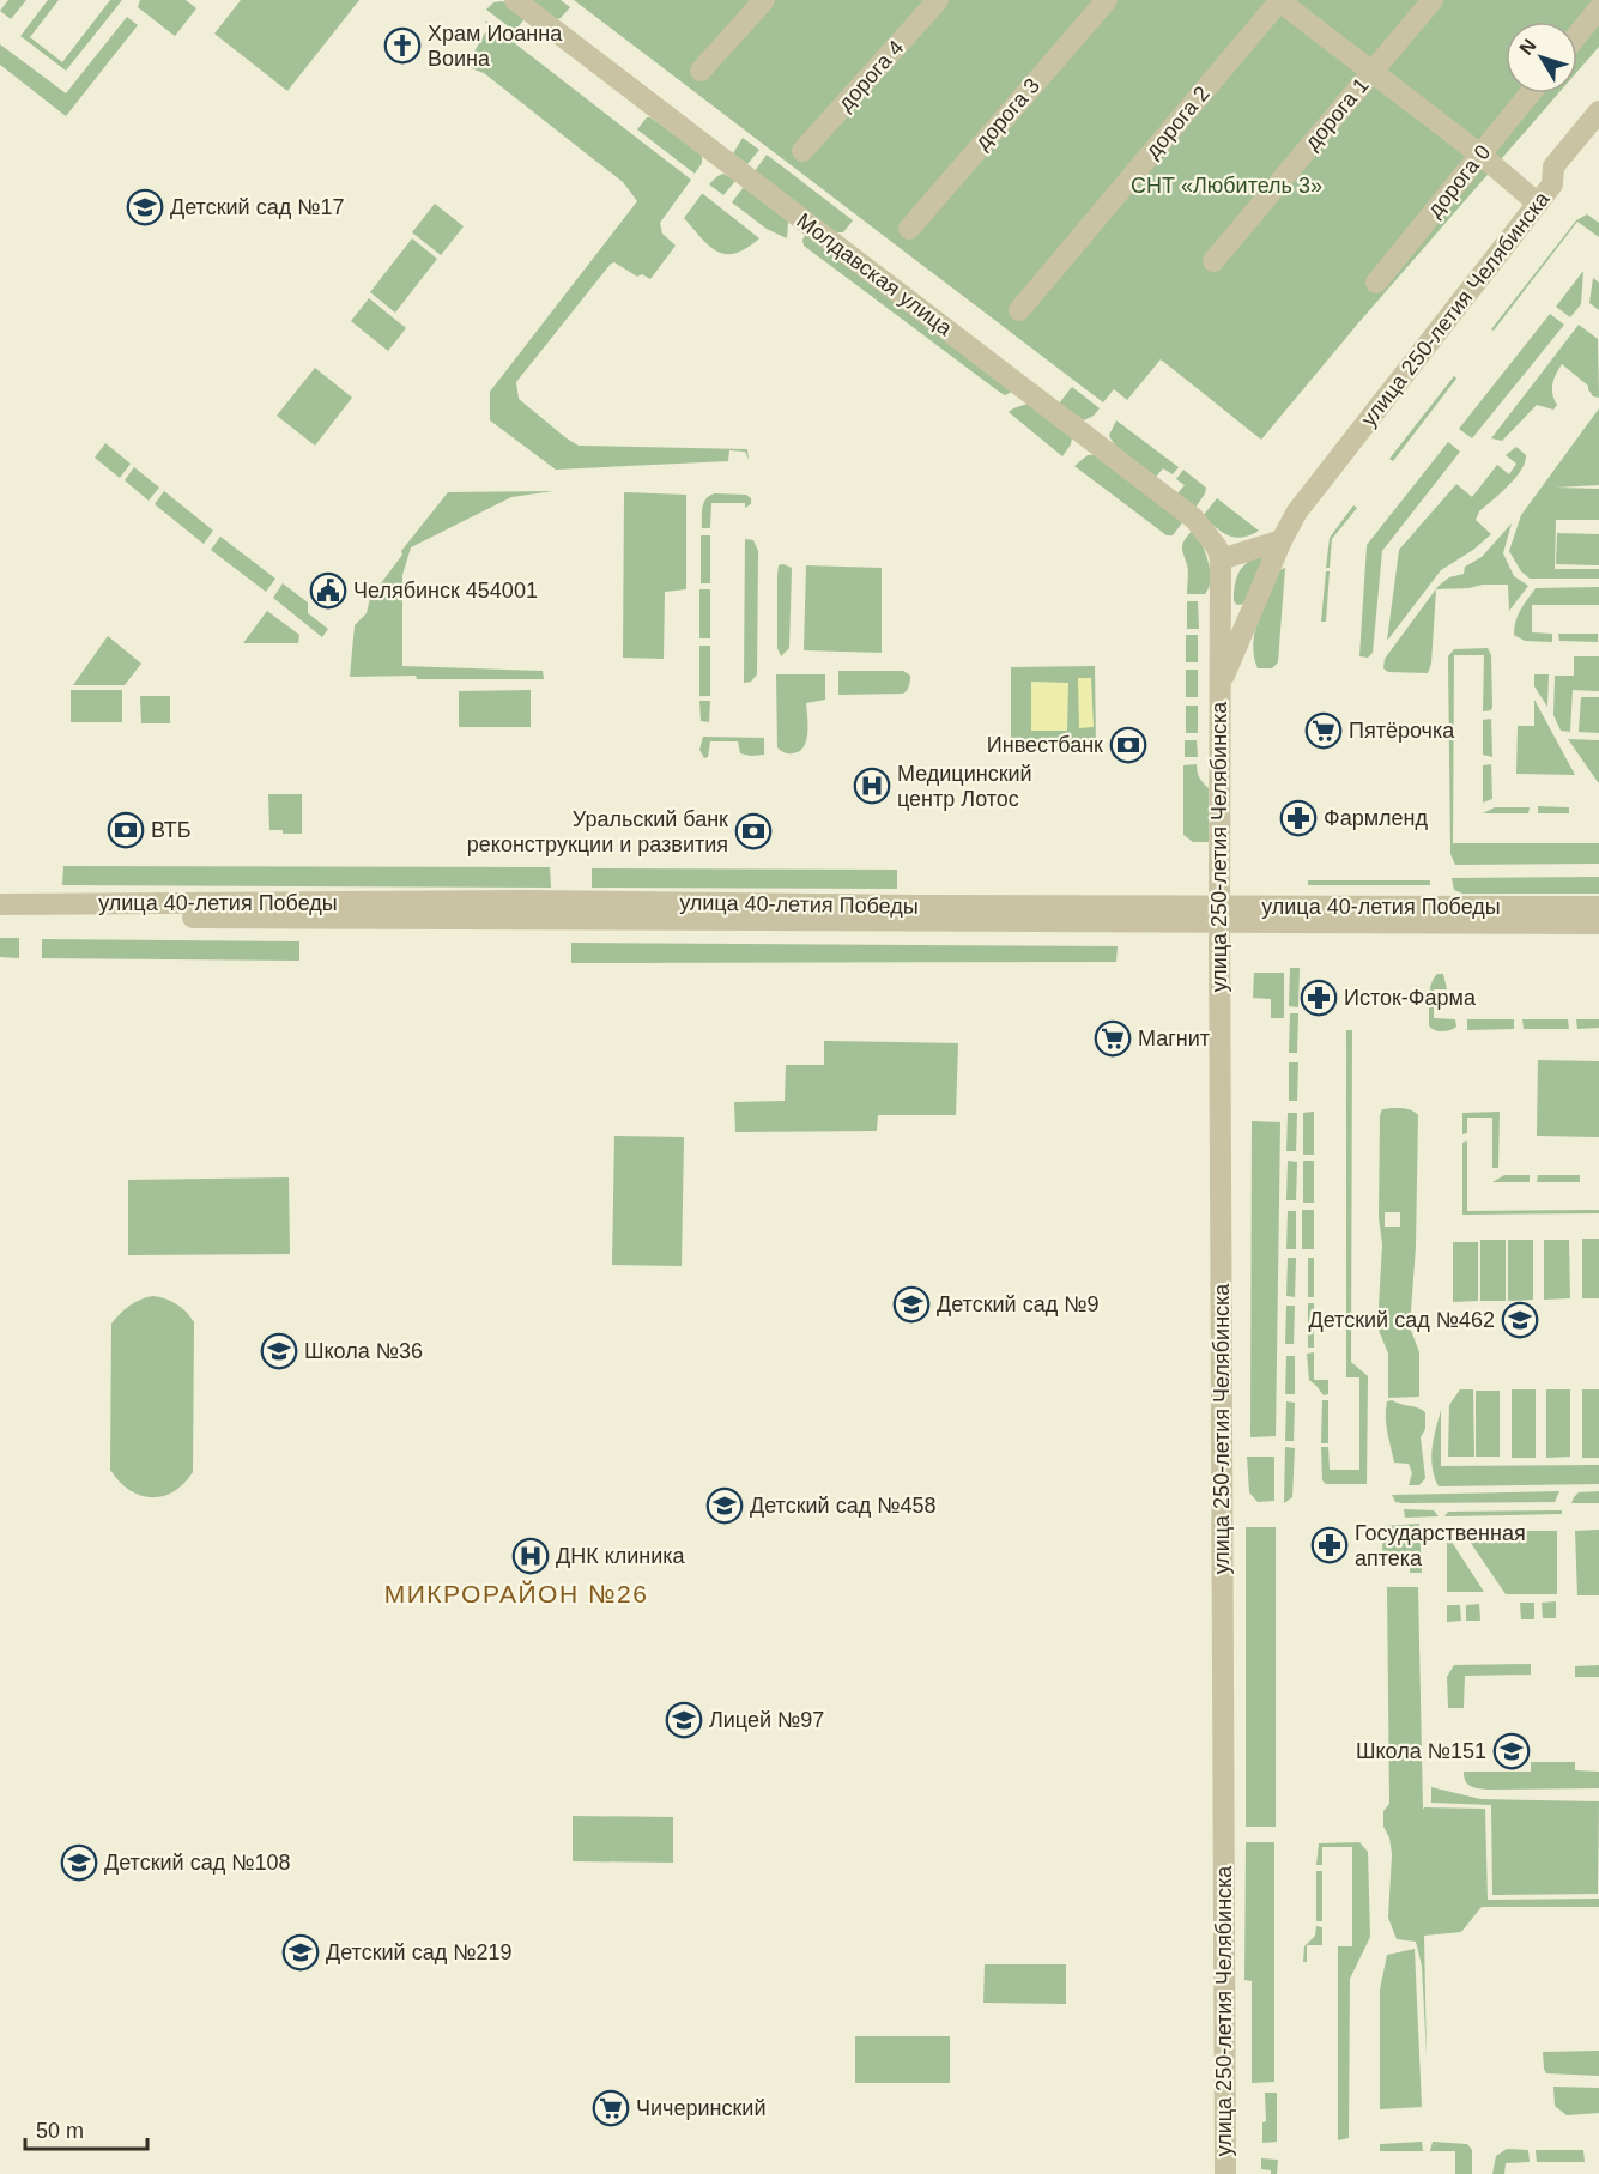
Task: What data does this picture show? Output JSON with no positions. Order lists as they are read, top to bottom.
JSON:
{
  "streets": {
    "street": [
      "дорога 4",
      "дорога 3",
      "дорога 1",
      "дорога 2",
      "дорога 0",
      "Молдавская улица",
      "улица 250-летия Челябинска",
      "улица 40-летия Победы"
    ]
  },
  "crossings": [
    ["Молдавская улица", "улица 250-летия Челябинска"],
    ["улица 250-летия Челябинска", "улица 40-летия Победы"]
  ],
  "districts": ["МИКРОРАЙОН №26"],
  "parks": ["СНТ «Любитель 3»"],
  "places": {
    "church": ["Храм Иоанна Воина"],
    "school or university": [
      "Детский сад №17",
      "Детский сад №9",
      "Детский сад №462",
      "Школа №36",
      "Детский сад №458",
      "Лицей №97",
      "Школа №151",
      "Детский сад №108",
      "Детский сад №219"
    ],
    "public building": ["Челябинск 454001"],
    "supermarket": ["Пятёрочка", "Магнит", "Чичеринский"],
    "bank": ["Инвестбанк", "ВТБ", "Уральский банк реконструкции и развития"],
    "hospital": ["Медицинский центр Лотос", "ДНК клиника"],
    "pharmacy": ["Фармленд", "Исток-Фарма", "Государственная аптека"]
  },
  "scale_bar": "50 m",
  "north": "top left"
}
